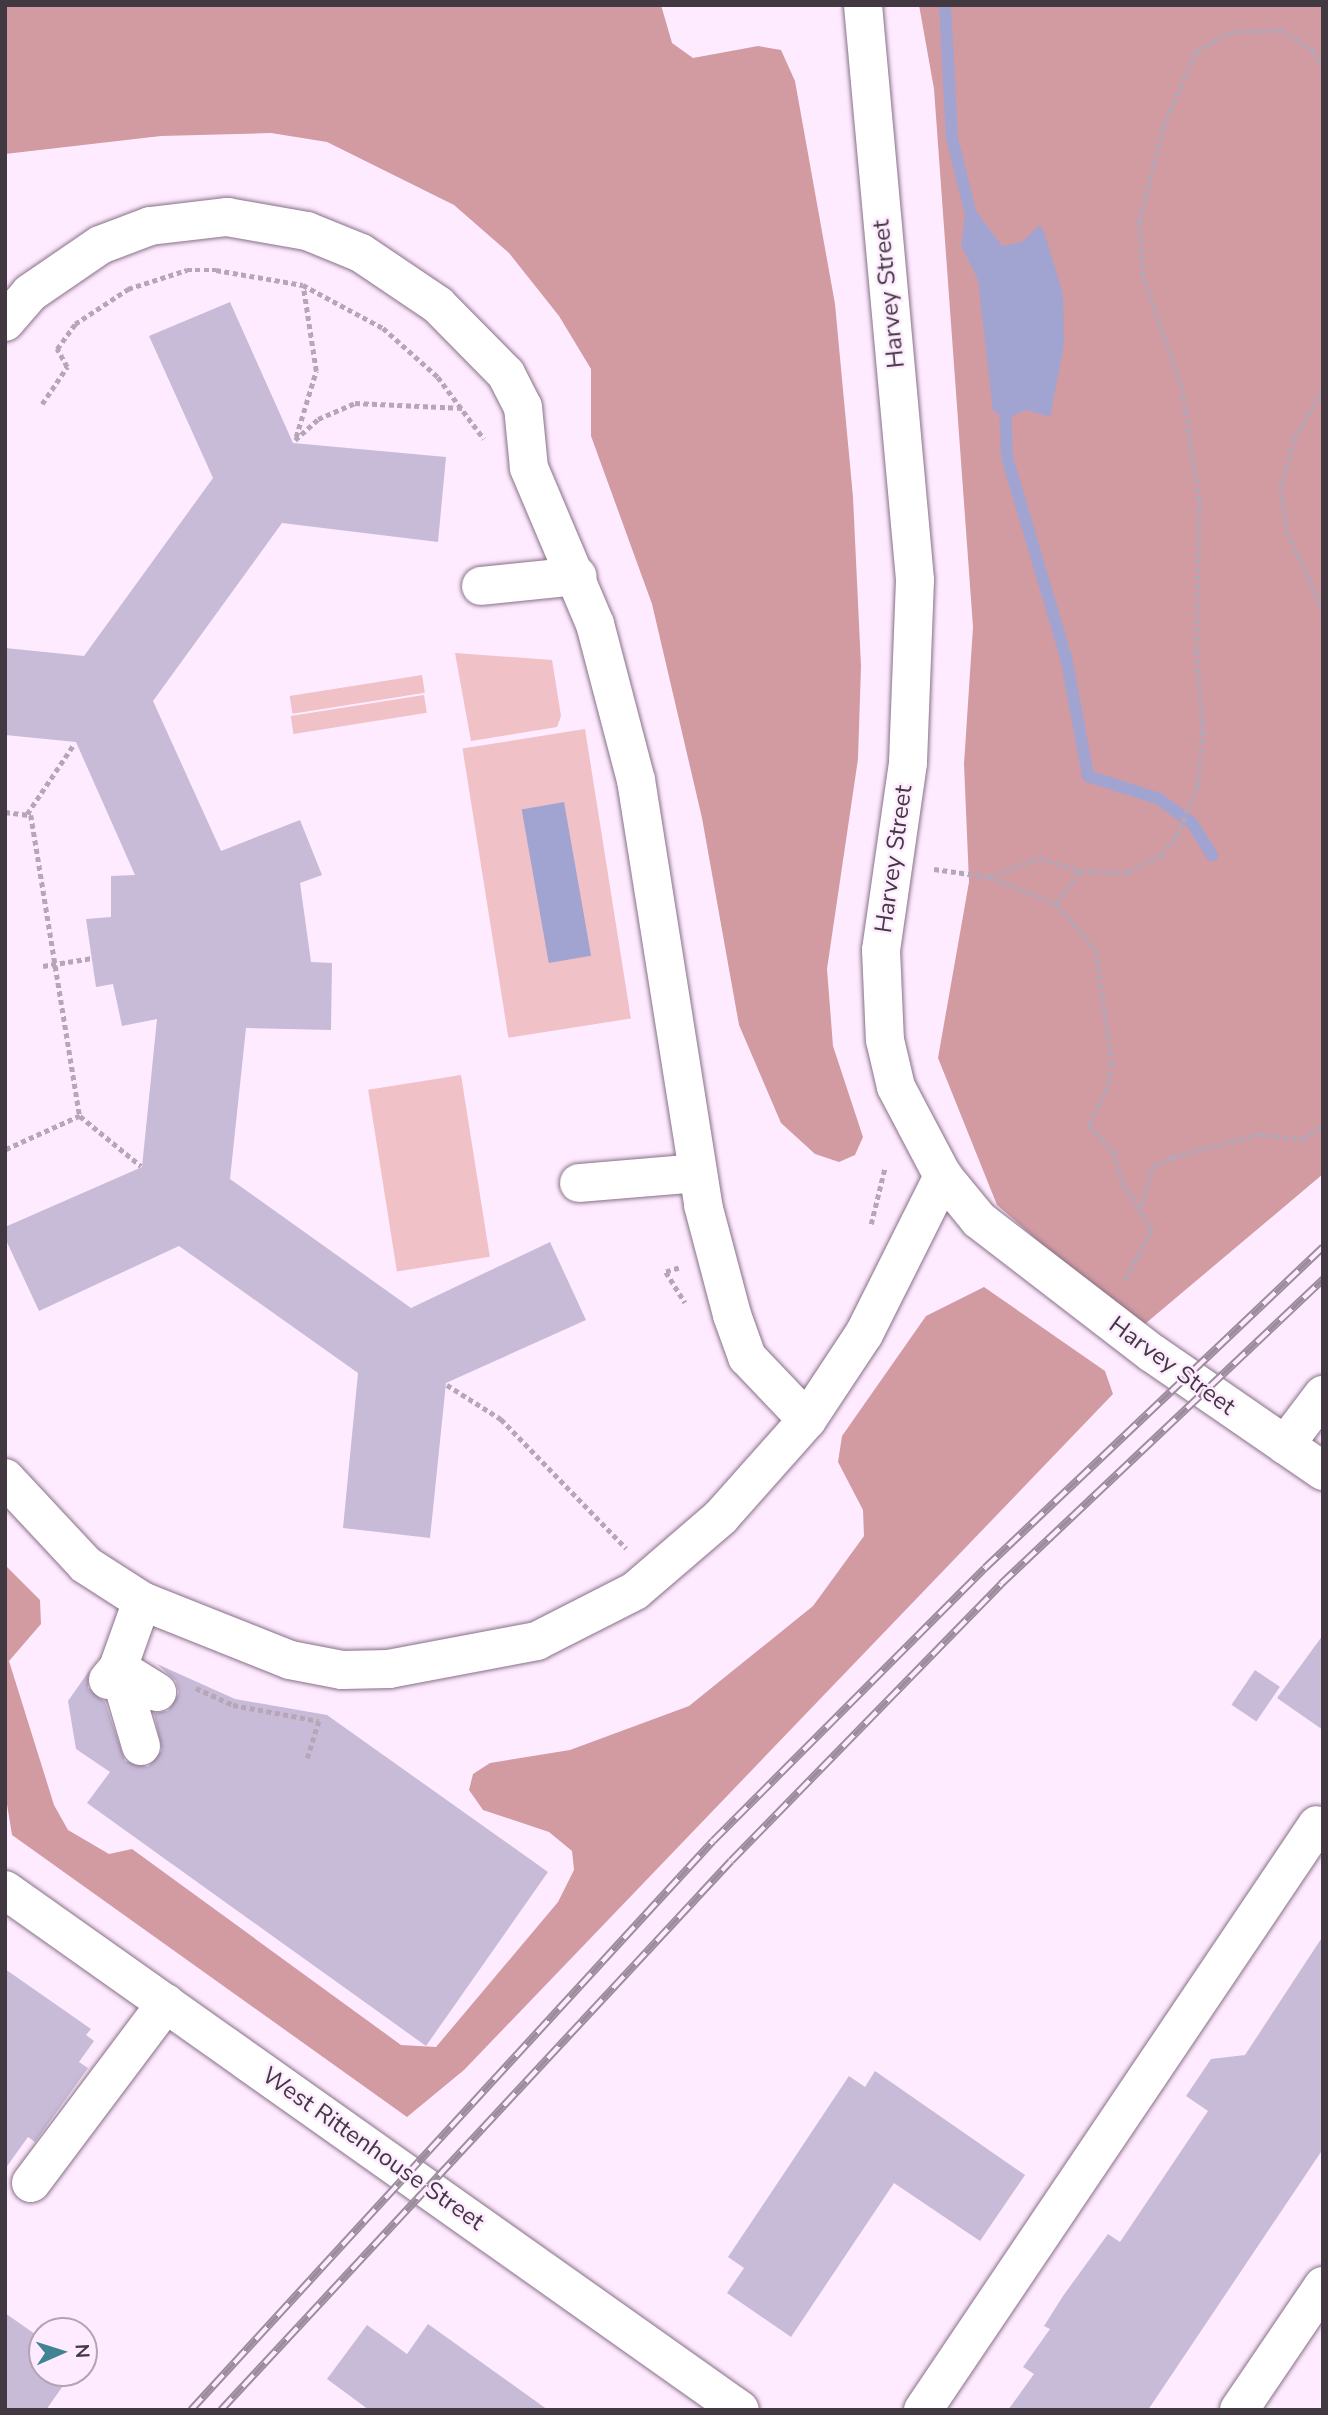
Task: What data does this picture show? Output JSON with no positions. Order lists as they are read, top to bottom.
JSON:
{
  "streets": {
    "street": ["Harvey Street", "West Rittenhouse Street"]
  },
  "north": "right"
}
